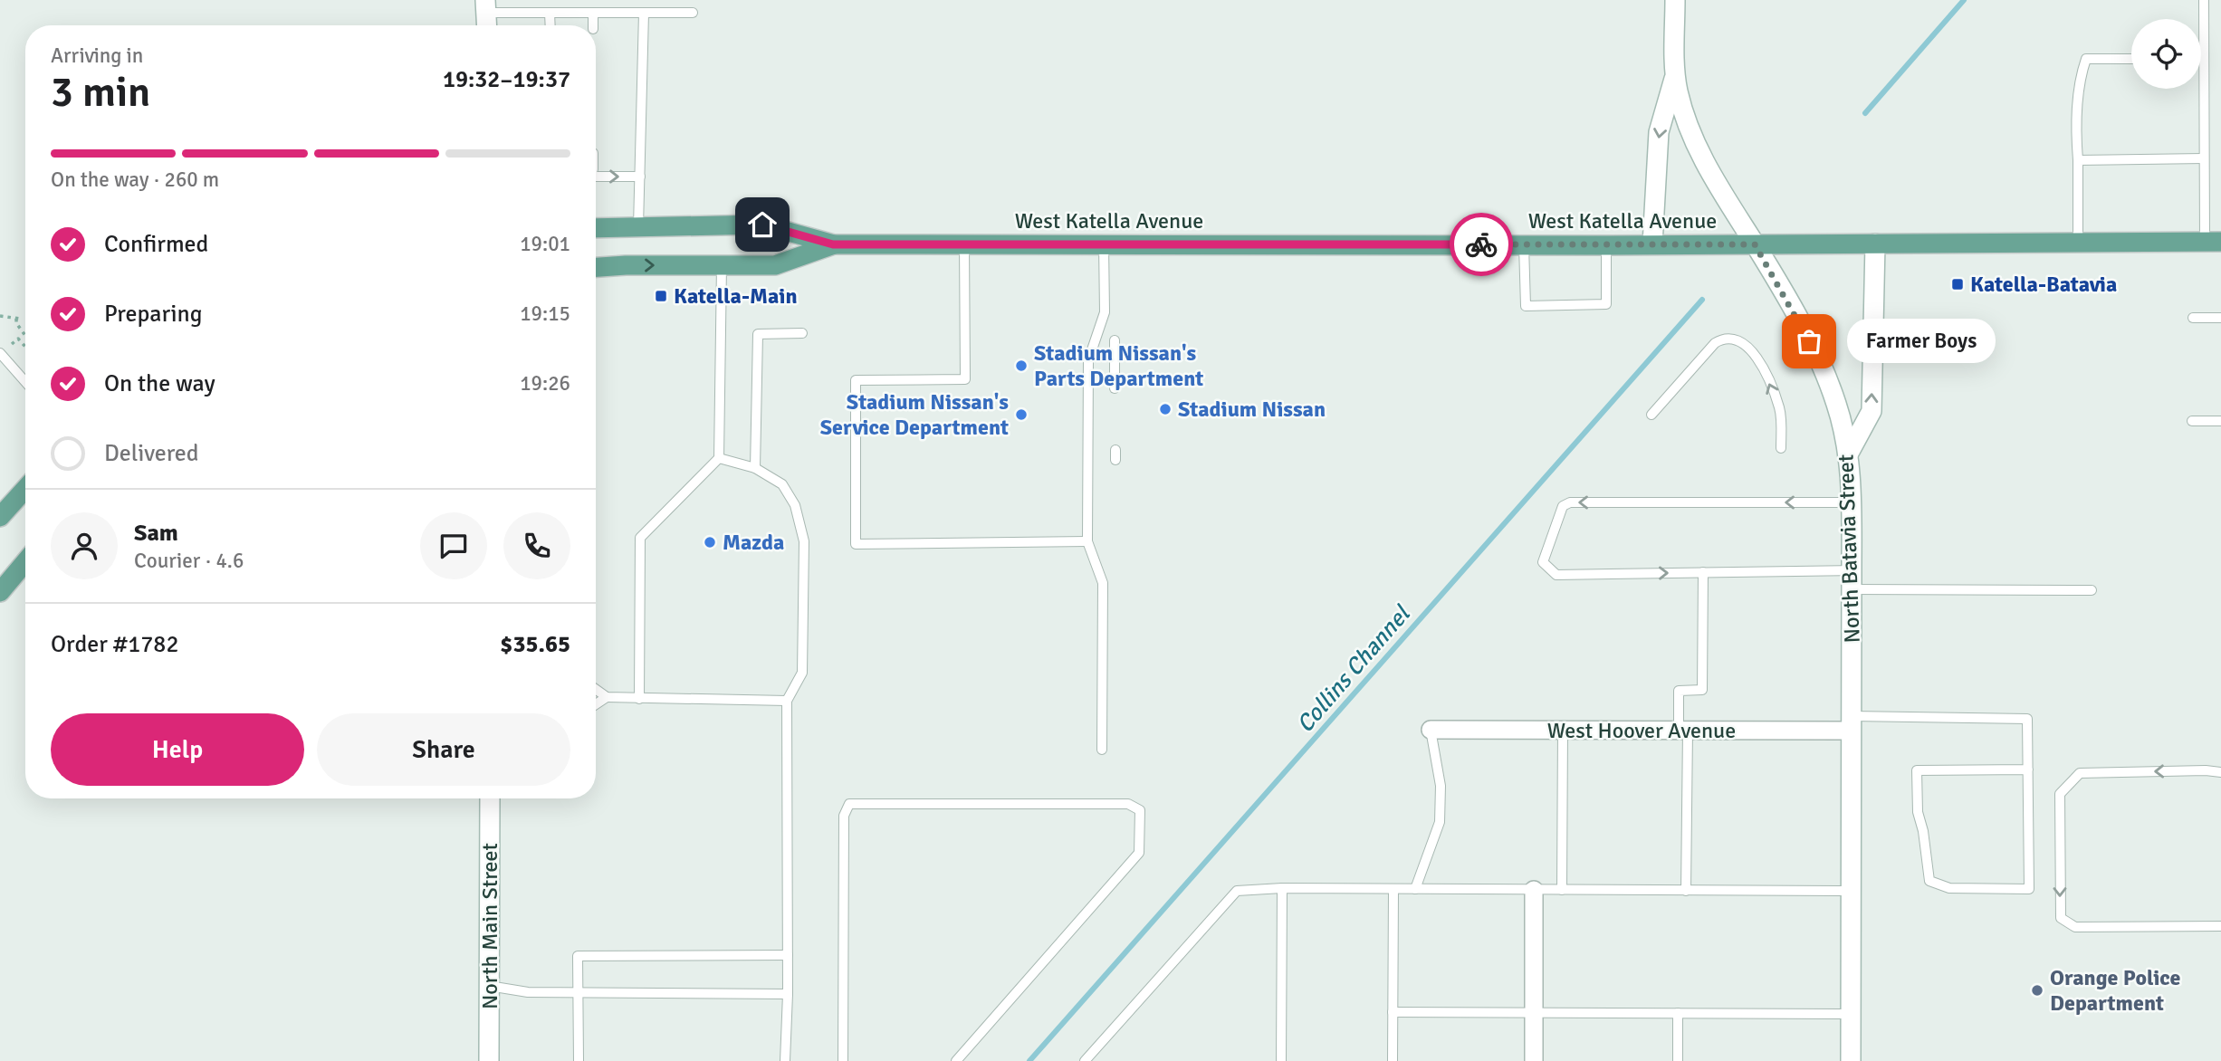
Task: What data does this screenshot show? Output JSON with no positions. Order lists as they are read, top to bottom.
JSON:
{
  "streets": {
    "main road": ["West Katella Avenue"],
    "street": ["North Batavia Street", "West Hoover Avenue", "North Main Street"]
  },
  "crossings": [
    ["West Katella Avenue", "North Batavia Street"],
    ["North Batavia Street", "West Hoover Avenue"]
  ],
  "water": ["Collins Channel"],
  "places": {
    "transit": ["Katella-Batavia", "Katella-Main"],
    "other": [
      "Farmer Boys",
      "Stadium Nissan's Parts Department",
      "Stadium Nissan",
      "Stadium Nissan's Service Department",
      "Mazda",
      "Orange Police Department"
    ]
  },
  "page": {
    "heading": ["3 min", "Arriving in", "19:32–19:37"],
    "panel": [
      "Sam",
      "Courier · 4.6",
      "Order #1782",
      "$35.65"
    ],
    "bar": "On the way · 260 m",
    "list": [
      ["Confirmed", "19:01"],
      ["Preparing", "19:15"],
      ["On the way", "19:26"],
      "Delivered"
    ],
    "bubble": "Farmer Boys",
    "buttons": ["Help", "Share"]
  }
}
